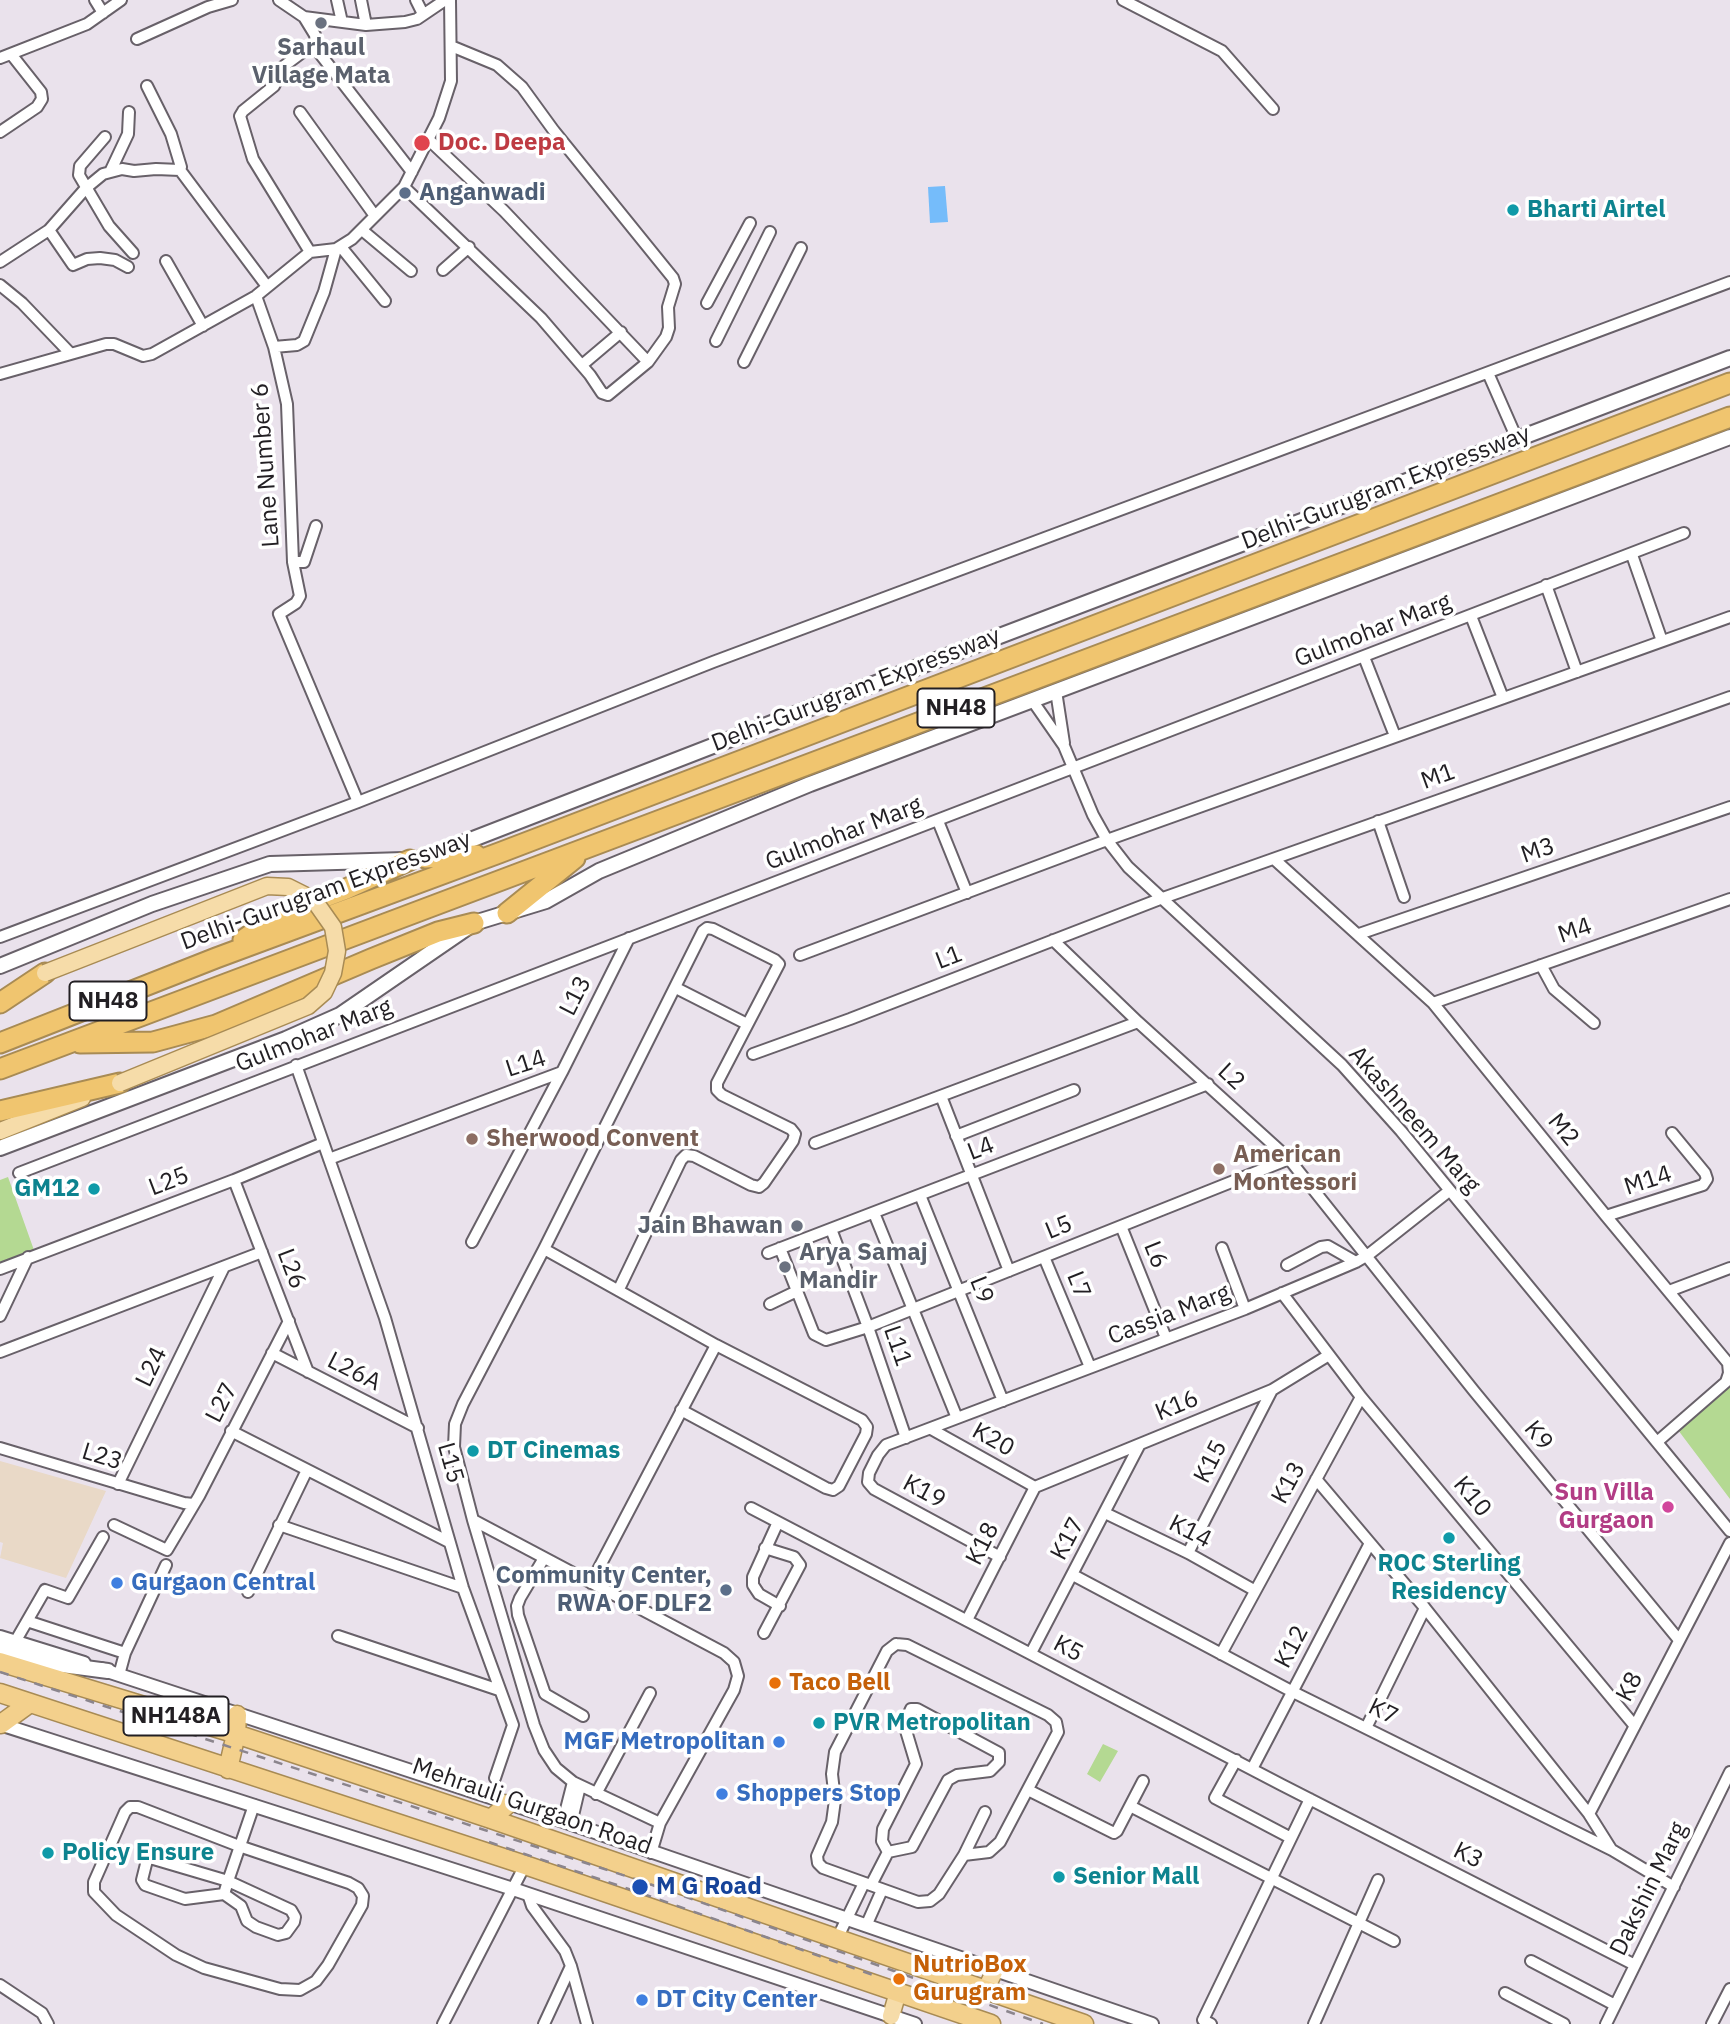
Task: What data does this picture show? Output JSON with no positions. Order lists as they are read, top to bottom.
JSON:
{
  "streets": {
    "highway": [
      "Delhi-Gurugram Expressway",
      "NH48",
      "NH148A",
      "Mehrauli Gurgaon Road"
    ],
    "street": [
      "Lane Number 6",
      "Gulmohar Marg",
      "M1",
      "M3",
      "M4",
      "L1",
      "L13",
      "L14",
      "L2",
      "Akashneem Marg",
      "M2",
      "L4",
      "M14",
      "L25",
      "L5",
      "L6",
      "L26",
      "L7",
      "L9",
      "Cassia Marg",
      "L11",
      "L24",
      "L26A",
      "L27",
      "K16",
      "K9",
      "K20",
      "L23",
      "K15",
      "L15",
      "K13",
      "K19",
      "K10",
      "K14",
      "K17",
      "K18",
      "K12",
      "K5",
      "K8",
      "K7",
      "K3",
      "Dakshin Marg"
    ]
  },
  "crossings": [
    ["Gulmohar Marg", "L13"],
    ["Gulmohar Marg", "Akashneem Marg"],
    ["M1", "L1"],
    ["M1", "Akashneem Marg"],
    ["M1", "M2"],
    ["M3", "M2"],
    ["M4", "M2"],
    ["L1", "L2"],
    ["L1", "Akashneem Marg"],
    ["L13", "L14"],
    ["L14", "L15"],
    ["L2", "L4"],
    ["L2", "L5"],
    ["L2", "Cassia Marg"],
    ["L2", "K9"],
    ["Akashneem Marg", "M2"],
    ["Akashneem Marg", "Cassia Marg"],
    ["M2", "M14"],
    ["L4", "L9"],
    ["L4", "L11"],
    ["L25", "L26"],
    ["L5", "L6"],
    ["L5", "L7"],
    ["L5", "L9"],
    ["L5", "L11"],
    ["L6", "Cassia Marg"],
    ["L26", "L26A"],
    ["L26", "L27"],
    ["L7", "Cassia Marg"],
    ["L9", "Cassia Marg"],
    ["Cassia Marg", "L11"],
    ["Cassia Marg", "K9"],
    ["Cassia Marg", "K20"],
    ["Cassia Marg", "K19"],
    ["Cassia Marg", "K10"],
    ["L24", "L23"],
    ["L26A", "L27"],
    ["L26A", "L15"],
    ["L27", "L23"],
    ["K16", "K20"],
    ["K16", "K15"],
    ["K16", "K10"],
    ["K16", "K17"],
    ["K16", "K18"],
    ["K9", "K8"],
    ["K20", "K18"],
    ["K15", "K14"],
    ["K13", "K10"],
    ["K13", "K14"],
    ["K13", "K7"],
    ["K19", "K18"],
    ["K10", "K8"],
    ["K14", "K17"],
    ["K17", "K5"],
    ["K17", "K7"],
    ["K18", "K5"],
    ["K12", "K5"],
    ["K12", "K7"],
    ["K5", "K3"],
    ["K7", "Dakshin Marg"],
    ["K3", "Dakshin Marg"]
  ],
  "places": [
    "Sarhaul Village Mata",
    "Doc. Deepa",
    "Anganwadi",
    "Bharti Airtel",
    "Sherwood Convent",
    "American Montessori",
    "GM12",
    "Jain Bhawan",
    "Arya Samaj Mandir",
    "DT Cinemas",
    "Sun Villa Gurgaon",
    "ROC Sterling Residency",
    "Gurgaon Central",
    "Community Center, RWA OF DLF2",
    "Taco Bell",
    "PVR Metropolitan",
    "MGF Metropolitan",
    "Shoppers Stop",
    "Policy Ensure",
    "Senior Mall",
    "M G Road",
    "NutrioBox Gurugram",
    "DT City Center"
  ]
}
